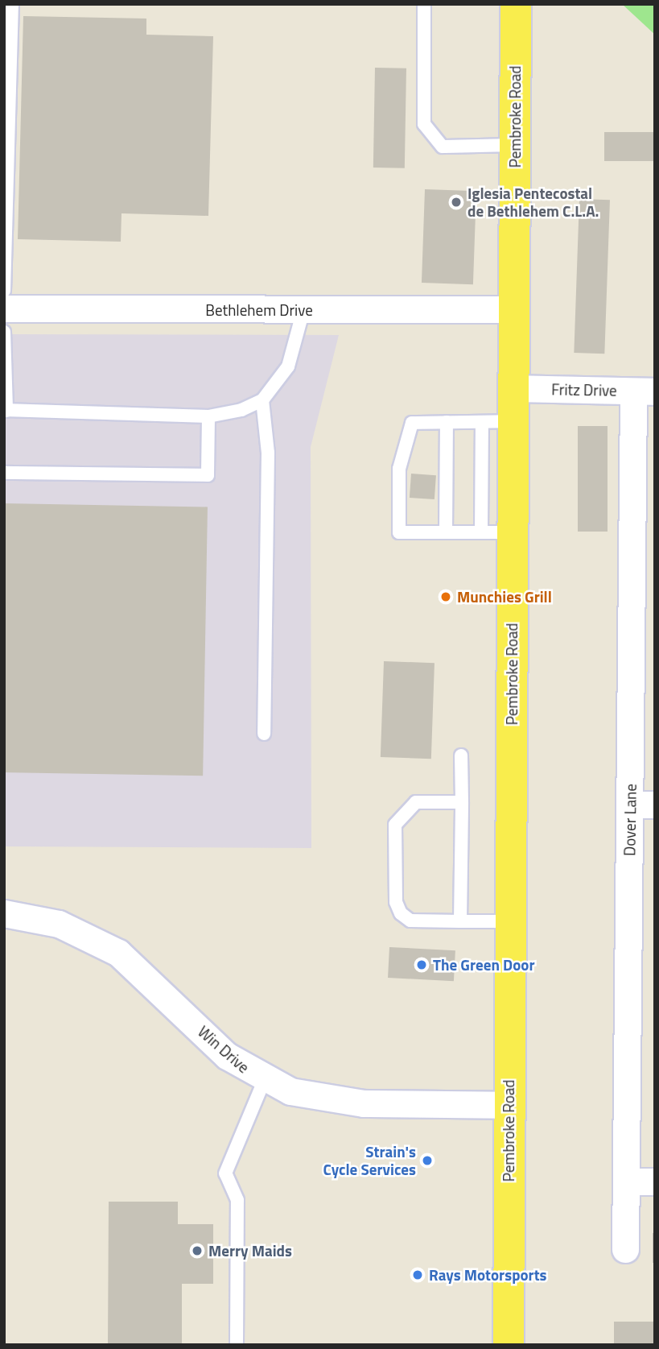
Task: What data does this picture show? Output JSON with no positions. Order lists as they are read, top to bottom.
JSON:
{
  "streets": {
    "main road": ["Pembroke Road"],
    "street": [
      "Bethlehem Drive",
      "Fritz Drive",
      "Dover Lane",
      "Win Drive"
    ]
  },
  "crossings": [
    ["Pembroke Road", "Bethlehem Drive"],
    ["Pembroke Road", "Fritz Drive"],
    ["Pembroke Road", "Win Drive"],
    ["Fritz Drive", "Dover Lane"]
  ],
  "places": [
    "Iglesia Pentecostal de Bethlehem C.L.A.",
    "Munchies Grill",
    "The Green Door",
    "Strain's Cycle Services",
    "Merry Maids",
    "Rays Motorsports"
  ]
}
